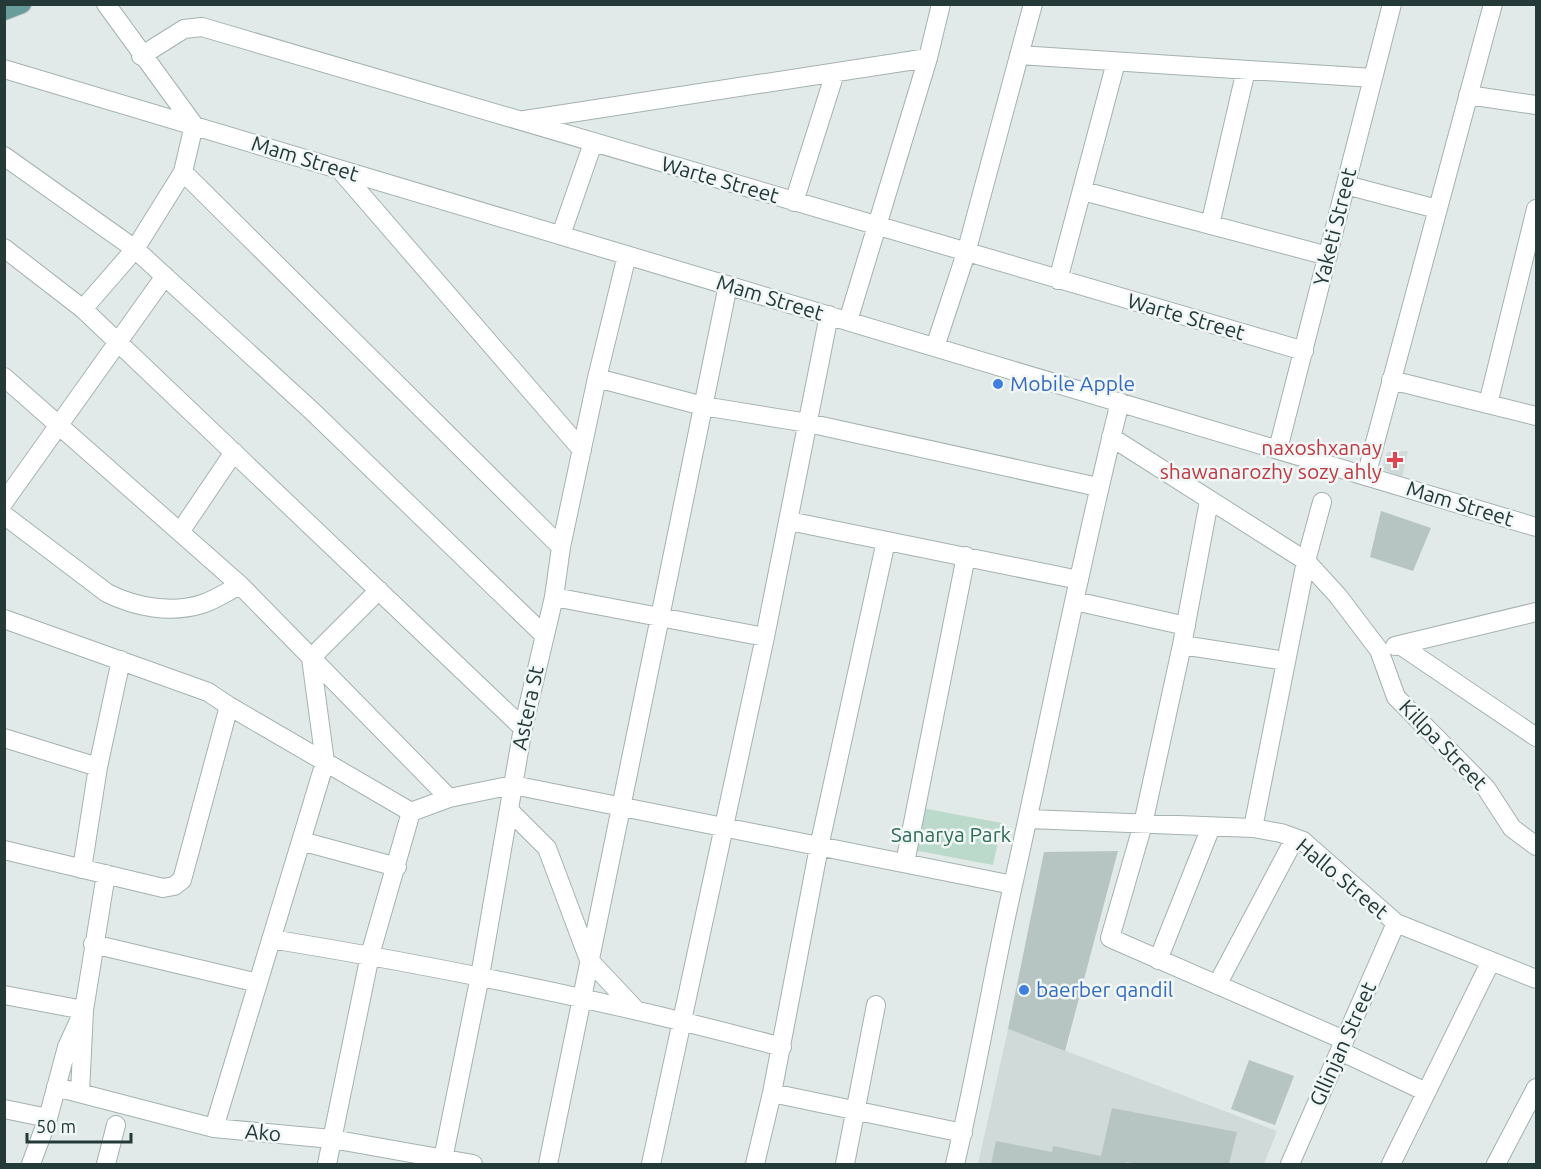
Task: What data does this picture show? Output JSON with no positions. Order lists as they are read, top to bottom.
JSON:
{
  "streets": {
    "street": [
      "Mam Street",
      "Warte Street",
      "Yaketi Street",
      "Astera St",
      "Killpa Street",
      "Hallo Street",
      "Gllinjan Street",
      "Ako"
    ]
  },
  "crossings": [
    ["Mam Street", "Yaketi Street"],
    ["Mam Street", "Astera St"],
    ["Warte Street", "Yaketi Street"],
    ["Astera St", "Ako"],
    ["Hallo Street", "Gllinjan Street"]
  ],
  "parks": ["Sanarya Park"],
  "places": {
    "other": ["Mobile Apple", "baerber qandil"],
    "health": ["naxoshxanay shawanarozhy sozy ahly"]
  },
  "scale_bar": "50 m"
}
